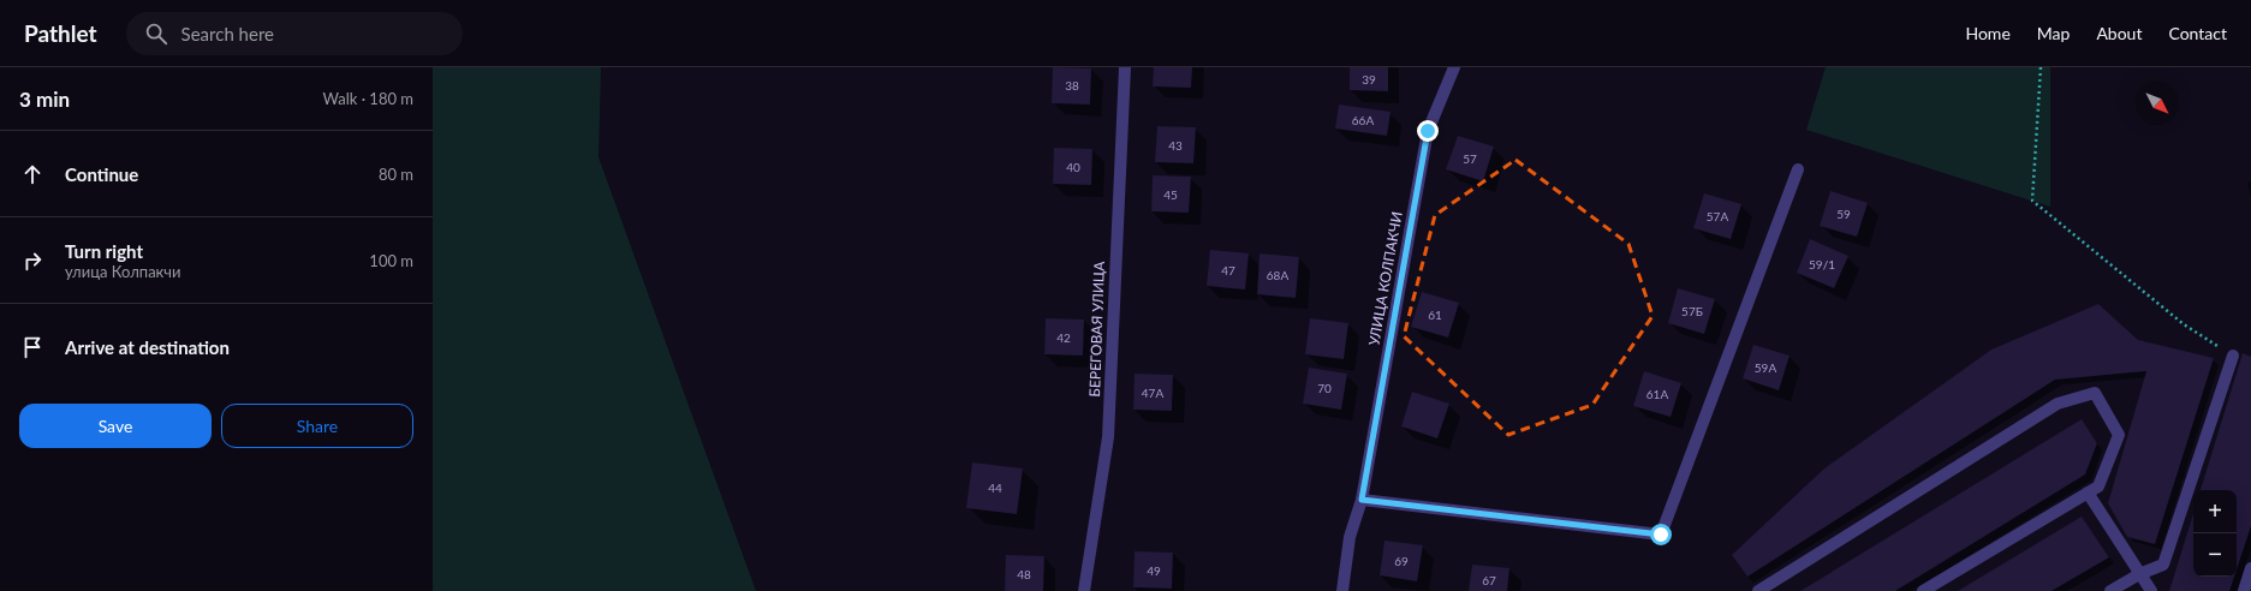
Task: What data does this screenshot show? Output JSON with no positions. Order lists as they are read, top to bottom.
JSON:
{
  "streets": {
    "street": ["УЛИЦА КОЛПАКЧИ", "БЕРЕГОВАЯ УЛИЦА"]
  },
  "house_numbers": [
    "39",
    "38",
    "66А",
    "43",
    "57",
    "40",
    "45",
    "59",
    "57А",
    "59/1",
    "47",
    "68А",
    "57Б",
    "61",
    "42",
    "59А",
    "70",
    "47А",
    "61А",
    "44",
    "69",
    "49",
    "48",
    "67"
  ],
  "north": "bottom right",
  "page": {
    "header": "Pathlet",
    "search": "Search here",
    "nav": [
      "Home",
      "Map",
      "About",
      "Contact"
    ],
    "heading": ["3 min", "Walk · 180 m"],
    "list": [
      ["Continue", "80 m"],
      ["Turn right", "улица Колпакчи", "100 m"],
      "Arrive at destination"
    ],
    "buttons": ["Save", "Share"],
    "map_buttons": ["+", "−"]
  }
}
